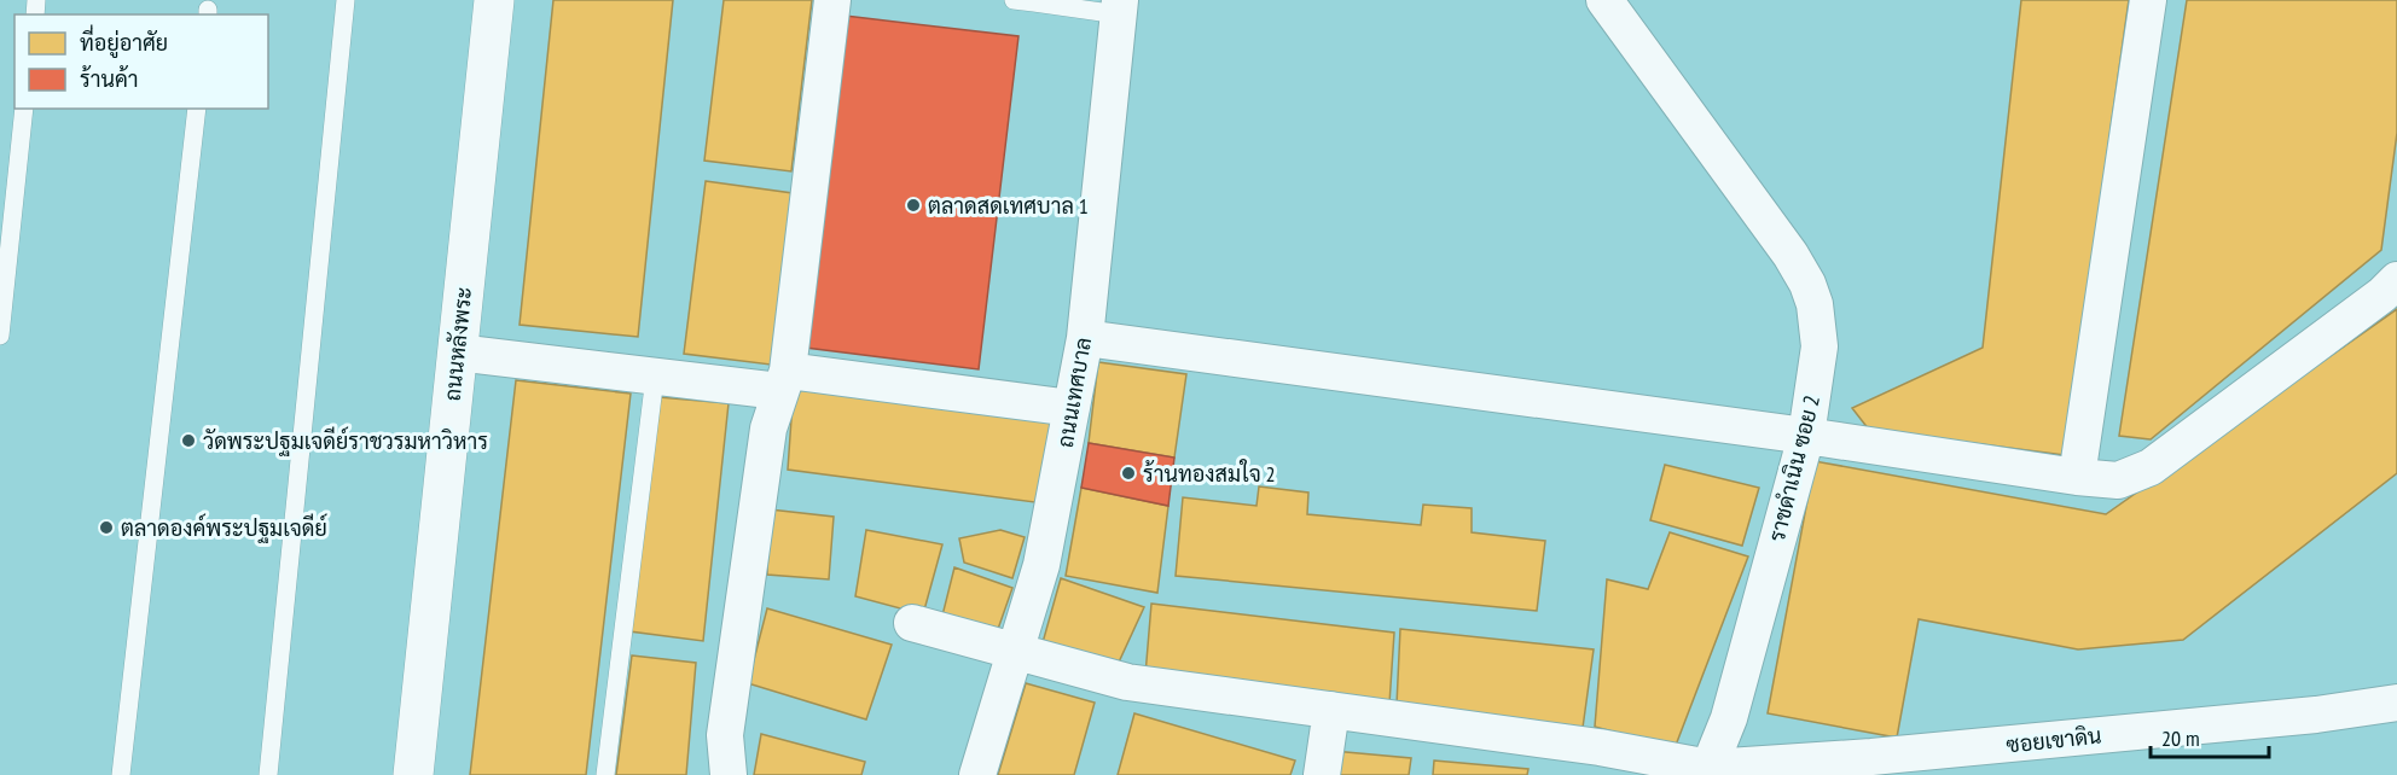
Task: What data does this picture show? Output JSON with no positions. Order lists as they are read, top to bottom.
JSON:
{
  "streets": {
    "main road": ["ถนนหลังพระ"],
    "street": ["ถนนเทศบาล", "ราชดำเนิน ซอย 2", "ซอยเขาดิน"]
  },
  "crossings": [
    ["ถนนเทศบาล", "ซอยเขาดิน"],
    ["ราชดำเนิน ซอย 2", "ซอยเขาดิน"]
  ],
  "places": [
    "ตลาดสดเทศบาล 1",
    "วัดพระปฐมเจดีย์ราชวรมหาวิหาร",
    "ร้านทองสมใจ 2",
    "ตลาดองค์พระปฐมเจดีย์"
  ],
  "legend": ["ที่อยู่อาศัย", "ร้านค้า"],
  "scale_bar": "20 m"
}
